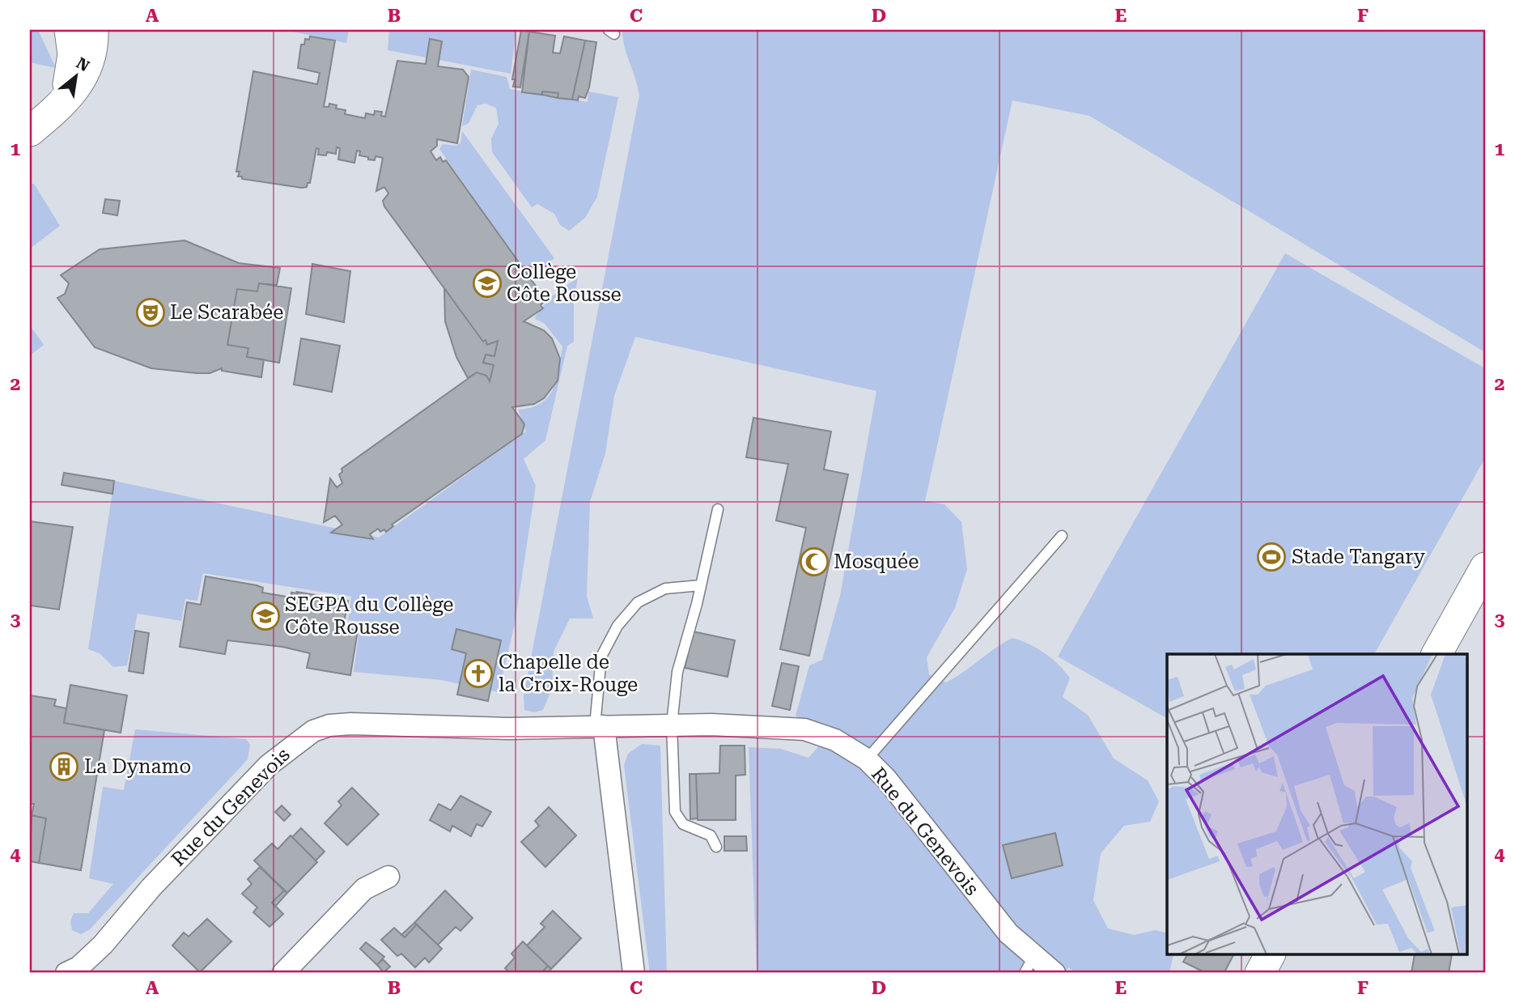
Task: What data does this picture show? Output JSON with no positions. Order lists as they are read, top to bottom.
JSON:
{
  "streets": {
    "street": ["Rue du Genevois"]
  },
  "places": {
    "school or university": ["Collège Côte Rousse", "SEGPA du Collège Côte Rousse"],
    "theatre": ["Le Scarabée"],
    "sports": ["Stade Tangary"],
    "mosque": ["Mosquée"],
    "church": ["Chapelle de la Croix-Rouge"],
    "building": ["La Dynamo"]
  },
  "north": "top right",
  "grid": {
    "columns": [
      "A",
      "B",
      "C",
      "D",
      "E",
      "F"
    ],
    "rows": [
      "1",
      "2",
      "3",
      "4"
    ]
  }
}
